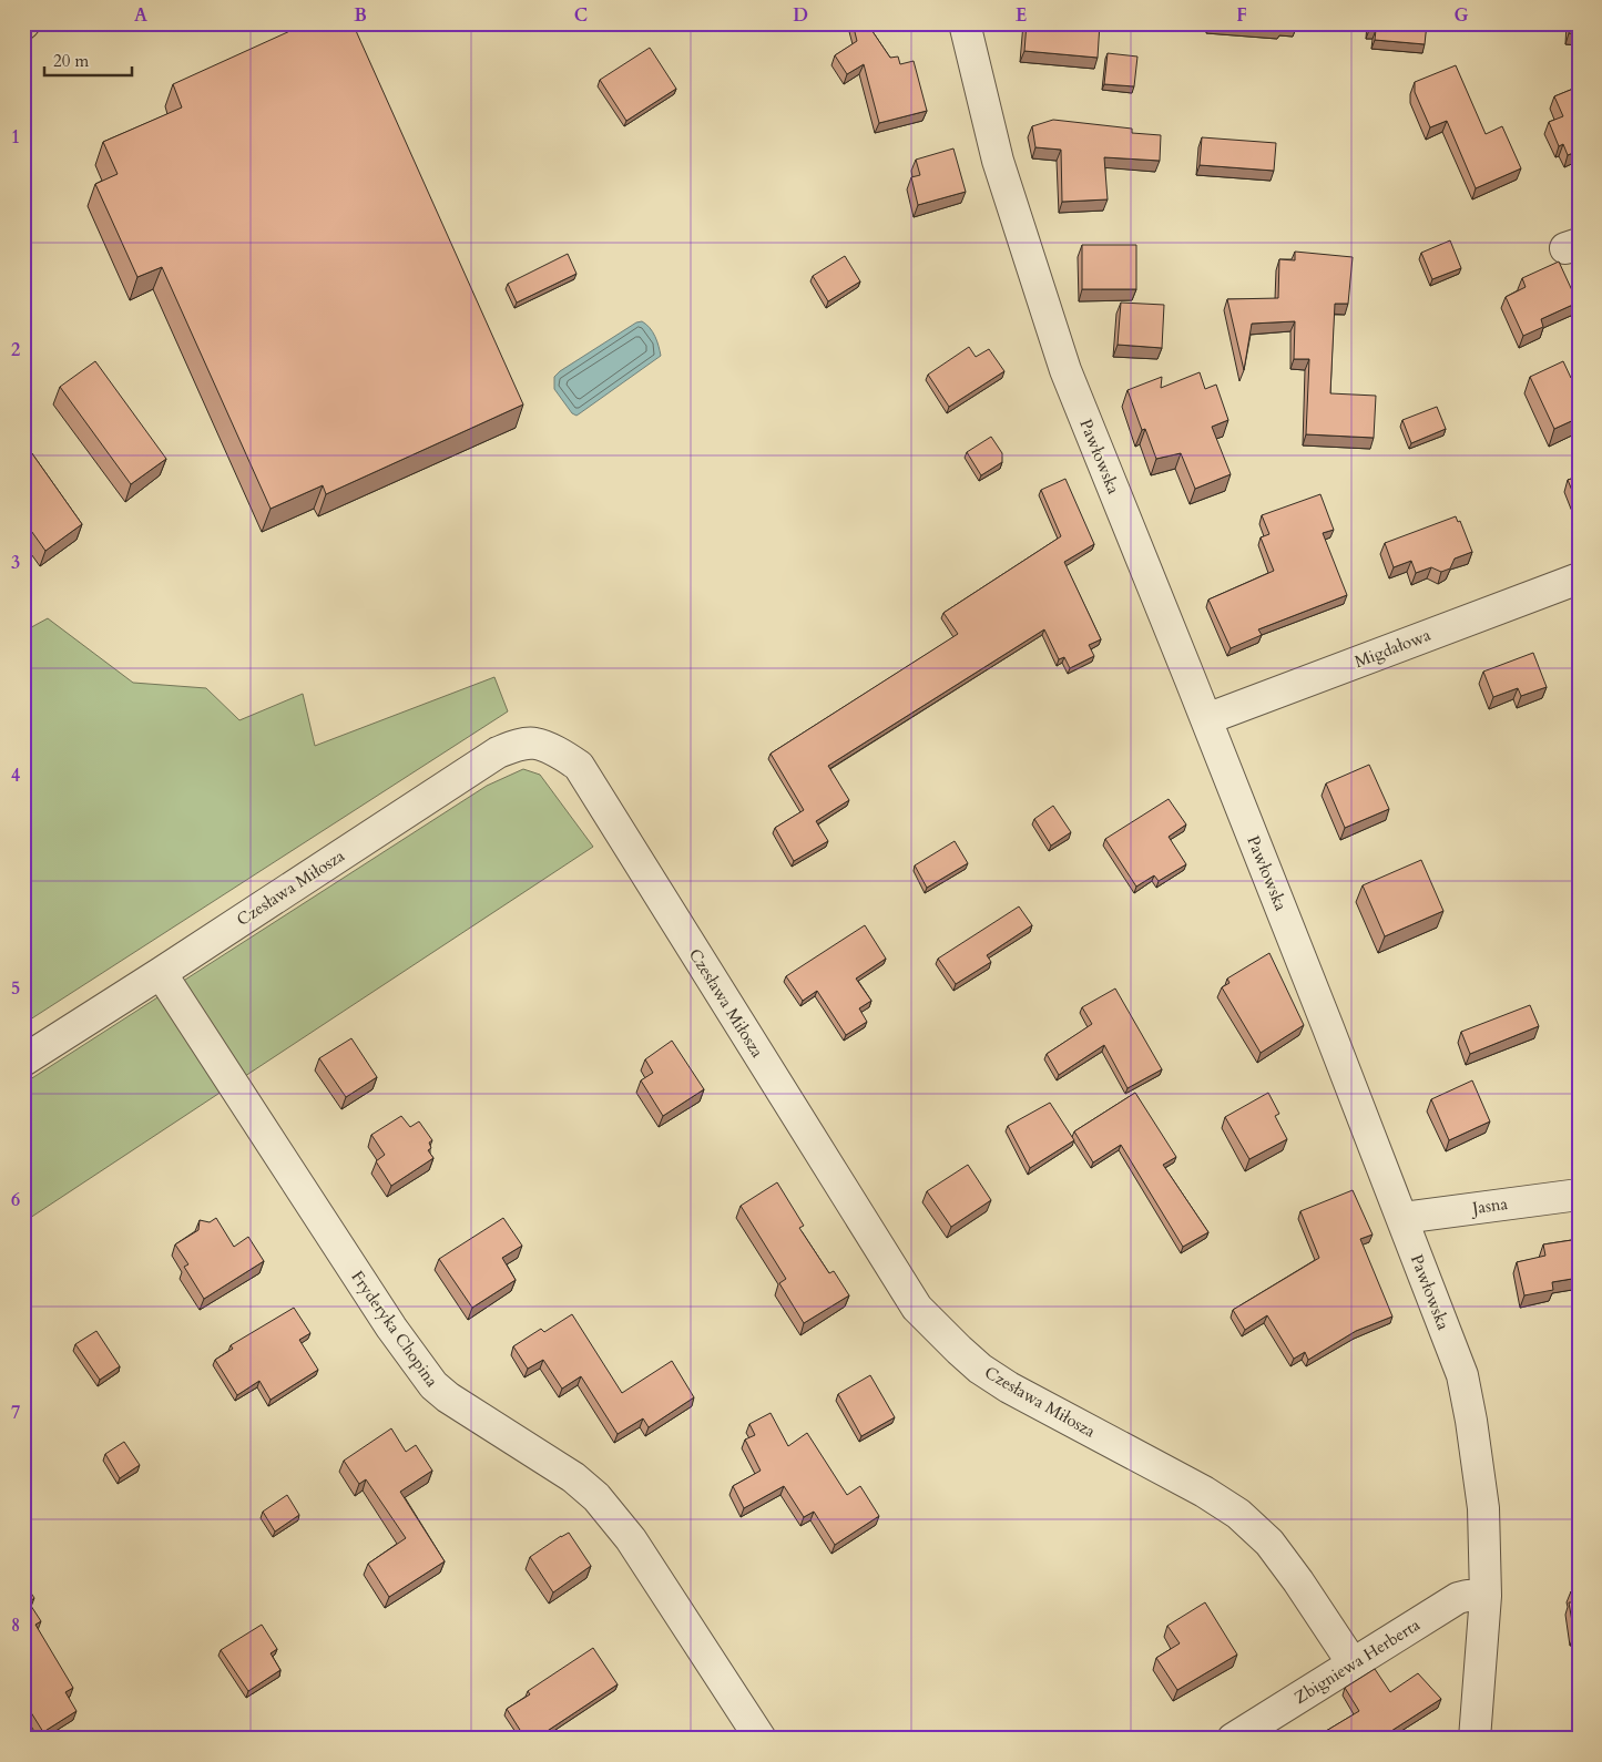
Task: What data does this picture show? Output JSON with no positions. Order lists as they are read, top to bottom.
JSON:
{
  "streets": {
    "street": [
      "Pawłowska",
      "Migdałowa",
      "Czesława Miłosza",
      "Jasna",
      "Fryderyka Chopina",
      "Zbigniewa Herberta"
    ]
  },
  "crossings": [
    ["Pawłowska", "Migdałowa"],
    ["Pawłowska", "Jasna"],
    ["Pawłowska", "Zbigniewa Herberta"],
    ["Czesława Miłosza", "Fryderyka Chopina"],
    ["Czesława Miłosza", "Zbigniewa Herberta"]
  ],
  "scale_bar": "20 m",
  "grid": {
    "columns": [
      "A",
      "B",
      "C",
      "D",
      "E",
      "F",
      "G"
    ],
    "rows": [
      "1",
      "2",
      "3",
      "4",
      "5",
      "6",
      "7",
      "8"
    ]
  }
}
